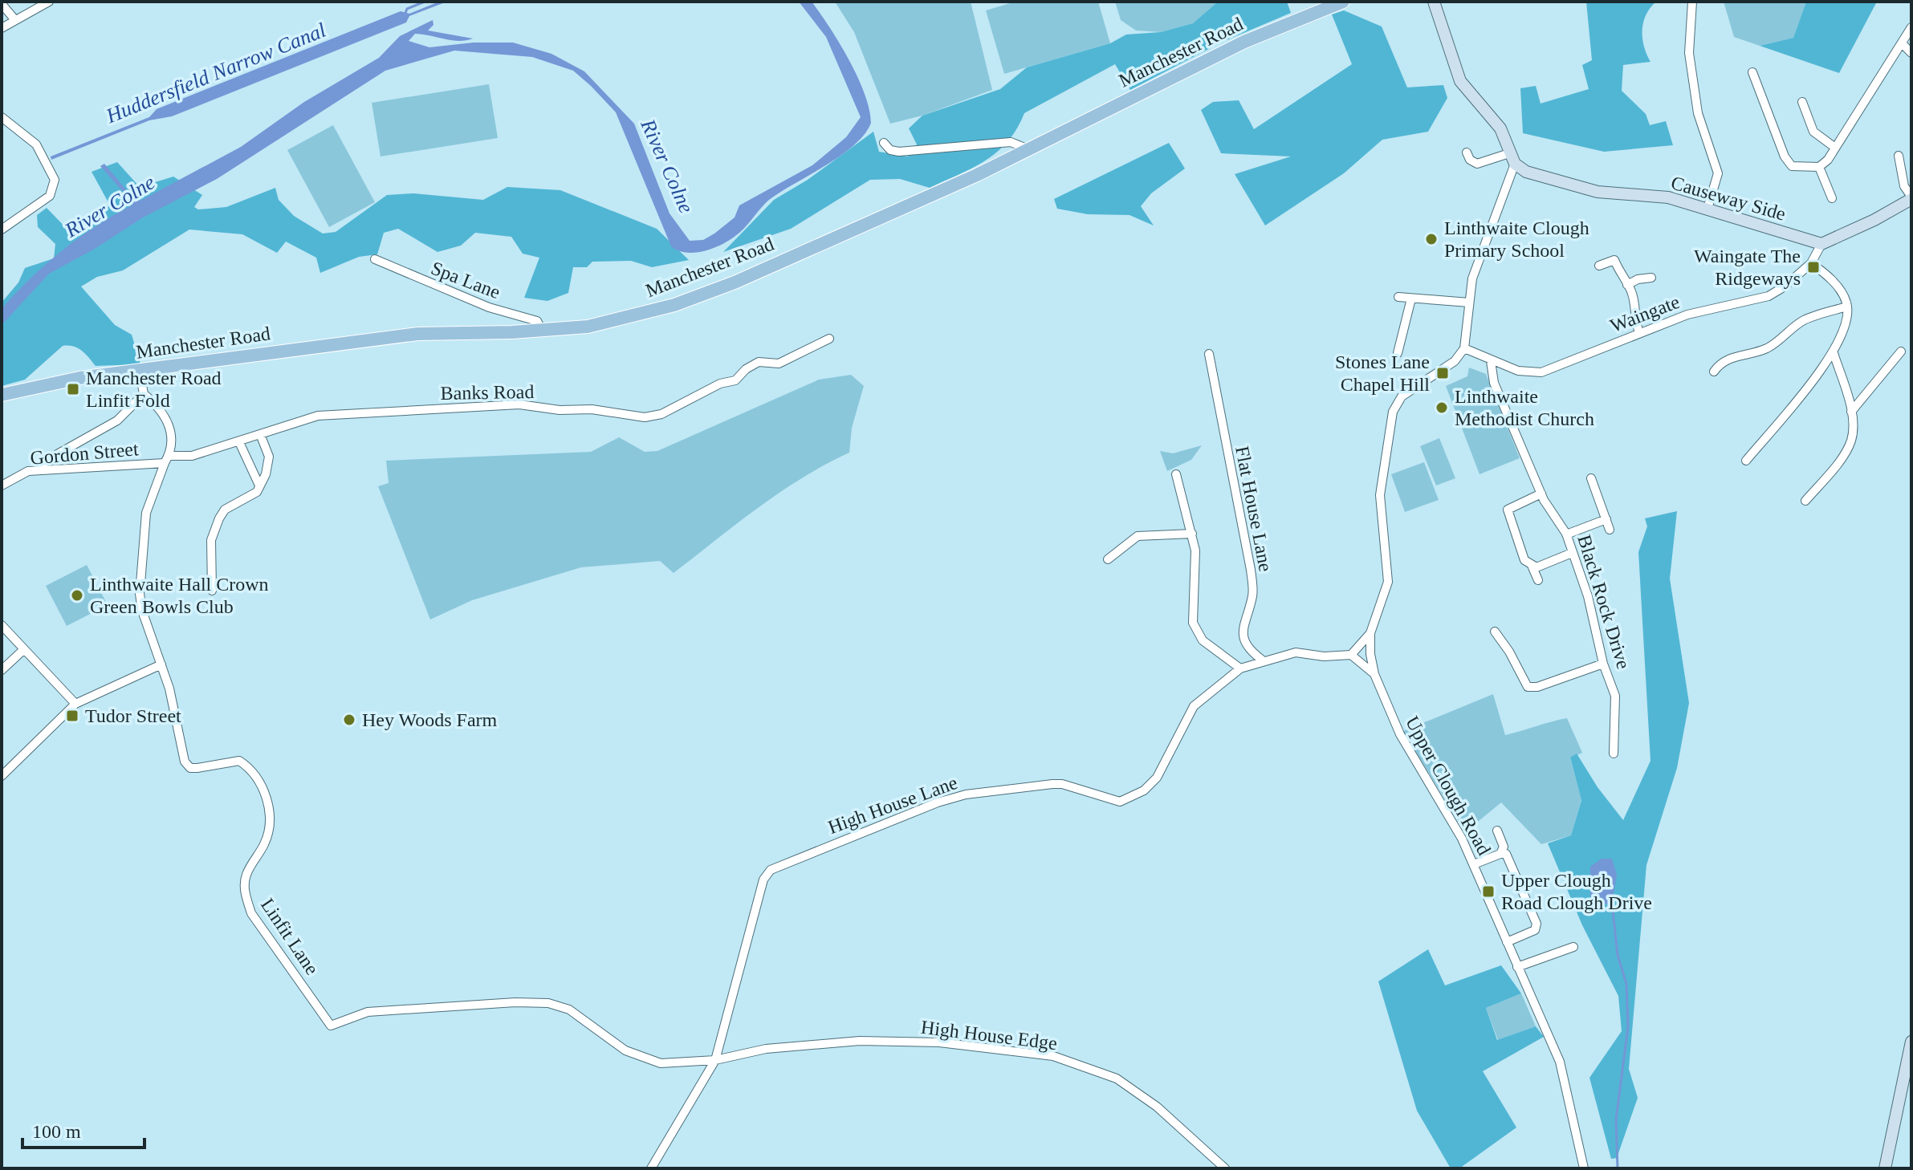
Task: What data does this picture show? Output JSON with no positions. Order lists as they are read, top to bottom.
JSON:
{
  "streets": {
    "main road": ["Manchester Road"],
    "street": [
      "Causeway Side",
      "Spa Lane",
      "Waingate",
      "Banks Road",
      "Gordon Street",
      "Flat House Lane",
      "Black Rock Drive",
      "Upper Clough Road",
      "High House Lane",
      "Linfit Lane",
      "High House Edge"
    ]
  },
  "crossings": [
    ["Manchester Road", "Spa Lane"],
    ["Causeway Side", "Waingate"],
    ["Waingate", "Black Rock Drive"],
    ["Banks Road", "Gordon Street"],
    ["Banks Road", "Linfit Lane"],
    ["Gordon Street", "Linfit Lane"],
    ["Flat House Lane", "High House Lane"],
    ["High House Lane", "Linfit Lane"],
    ["High House Lane", "High House Edge"],
    ["Linfit Lane", "High House Edge"]
  ],
  "water": ["Huddersfield Narrow Canal", "River Colne"],
  "places": {
    "other": [
      "Linthwaite Clough Primary School",
      "Linthwaite Methodist Church",
      "Linthwaite Hall Crown Green Bowls Club",
      "Hey Woods Farm"
    ],
    "transit": [
      "Waingate The Ridgeways",
      "Stones Lane Chapel Hill",
      "Manchester Road Linfit Fold",
      "Tudor Street",
      "Upper Clough Road Clough Drive"
    ]
  },
  "scale_bar": "100 m"
}
